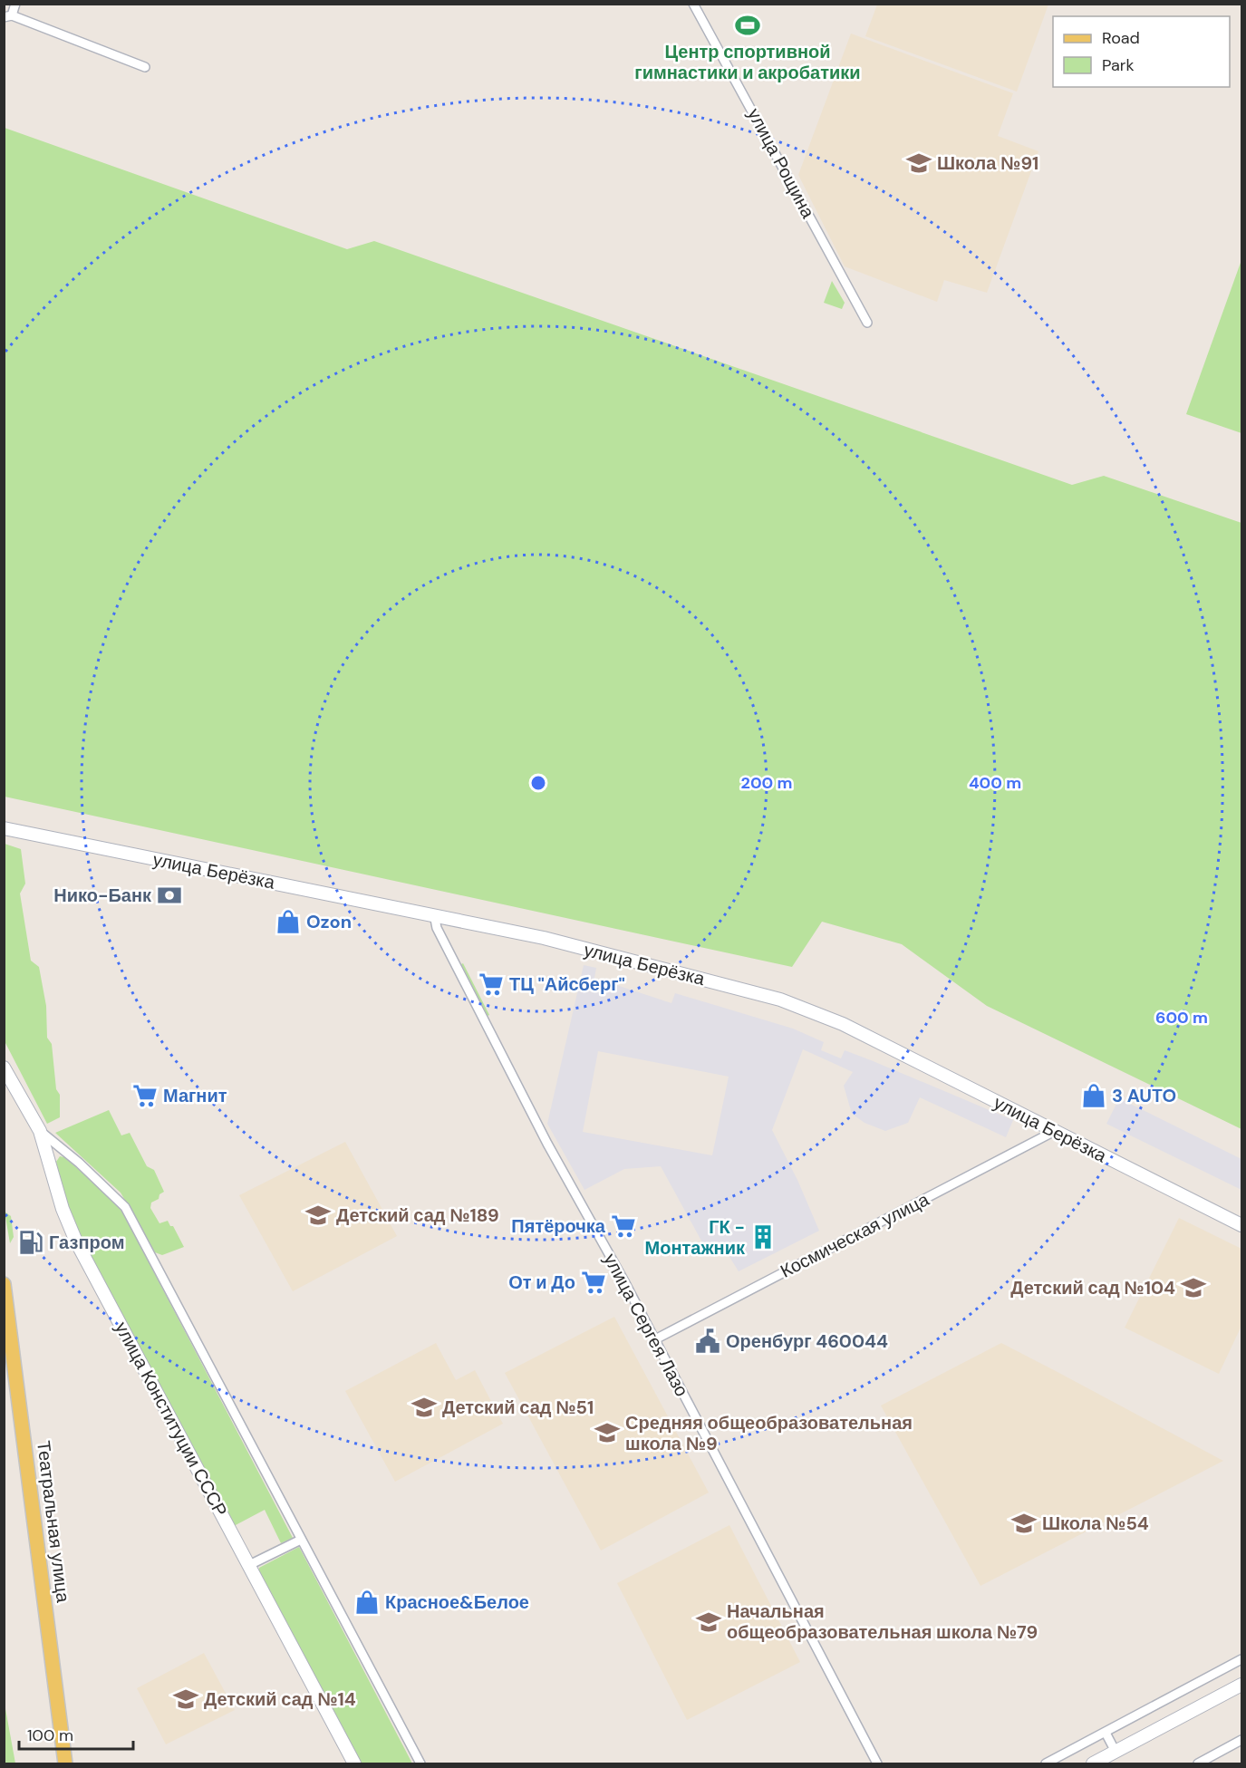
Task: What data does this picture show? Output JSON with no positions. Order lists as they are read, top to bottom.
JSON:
{
  "streets": {
    "main road": ["улица Берёзка", "улица Конституции СССР", "Театральная улица"],
    "street": ["улица Рощина", "Космическая улица", "улица Сергея Лазо"]
  },
  "crossings": [
    ["улица Берёзка", "Космическая улица"],
    ["улица Берёзка", "улица Сергея Лазо"],
    ["Космическая улица", "улица Сергея Лазо"]
  ],
  "places": {
    "sports": ["Центр спортивной гимнастики и акробатики"],
    "school or university": [
      "Школа №91",
      "Детский сад №189",
      "Детский сад №104",
      "Детский сад №51",
      "Средняя общеобразовательная школа №9",
      "Школа №54",
      "Начальная общеобразовательная школа №79",
      "Детский сад №14"
    ],
    "bank": ["Нико-Банк"],
    "shop": ["Ozon", "3 AUTO", "Красное&Белое"],
    "supermarket": [
      "ТЦ \"Айсберг\"",
      "Магнит",
      "Пятёрочка",
      "От и До"
    ],
    "building": ["ГК - Монтажник"],
    "fuel station": ["Газпром"],
    "public building": ["Оренбург 460044"]
  },
  "legend": ["Road", "Park"],
  "scale_bar": "100 m",
  "rings": ["200 m", "400 m", "600 m"]
}
